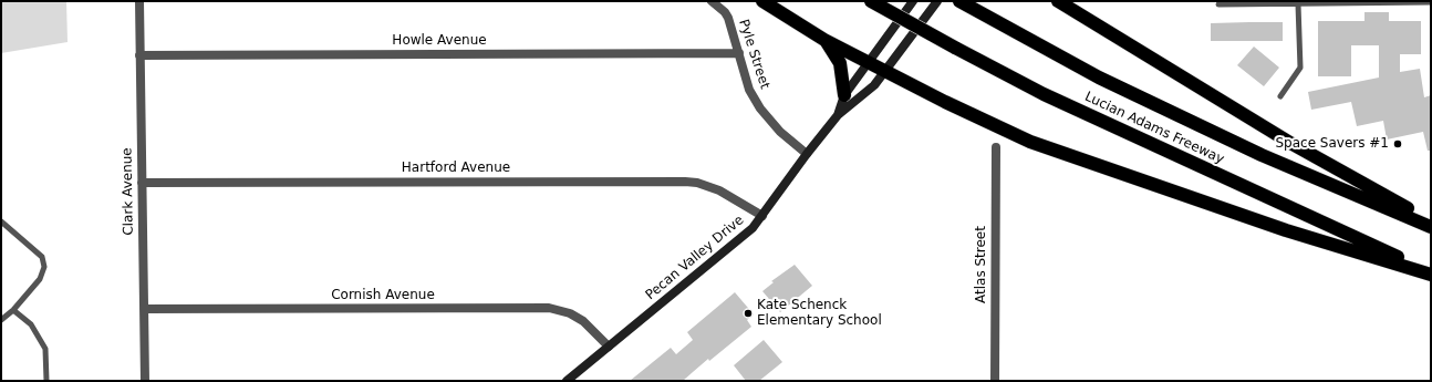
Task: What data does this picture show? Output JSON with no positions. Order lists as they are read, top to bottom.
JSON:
{
  "streets": {
    "highway": ["Lucian Adams Freeway"],
    "main road": ["Pecan Valley Drive"],
    "street": [
      "Howle Avenue",
      "Pyle Street",
      "Hartford Avenue",
      "Clark Avenue",
      "Atlas Street",
      "Cornish Avenue"
    ]
  },
  "crossings": [
    ["Howle Avenue", "Pyle Street"],
    ["Howle Avenue", "Clark Avenue"],
    ["Pyle Street", "Pecan Valley Drive"],
    ["Hartford Avenue", "Clark Avenue"],
    ["Hartford Avenue", "Pecan Valley Drive"],
    ["Clark Avenue", "Cornish Avenue"],
    ["Pecan Valley Drive", "Cornish Avenue"]
  ],
  "places": ["Space Savers #1", "Kate Schenck Elementary School"]
}
